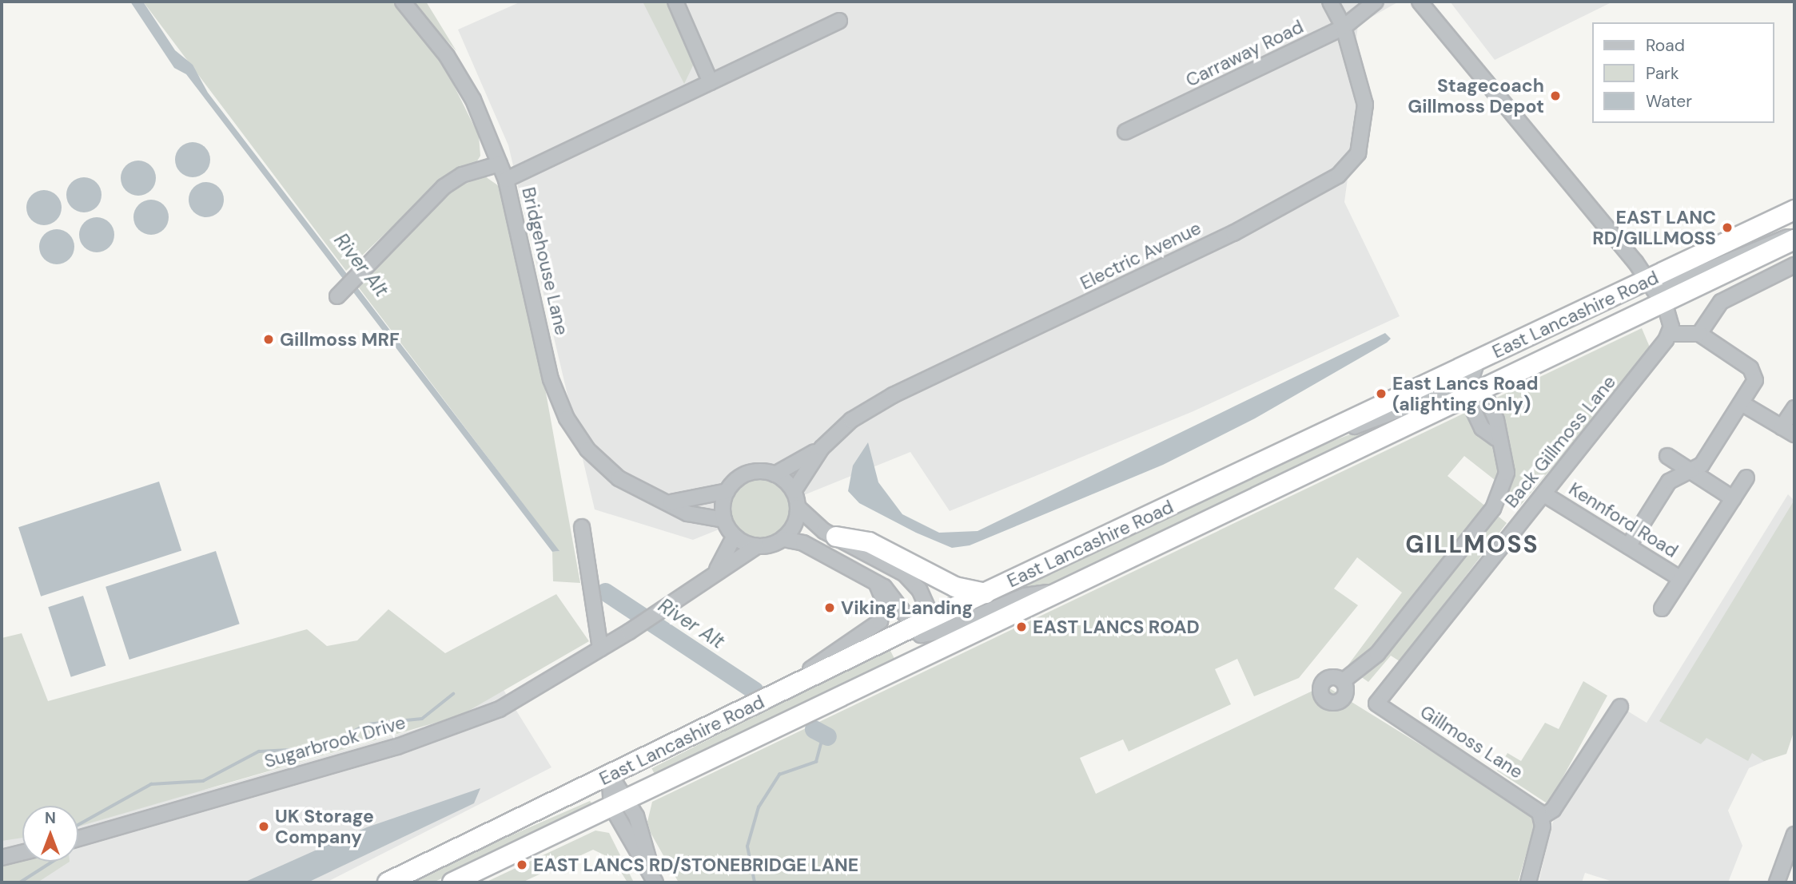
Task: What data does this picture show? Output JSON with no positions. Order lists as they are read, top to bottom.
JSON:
{
  "streets": {
    "highway": ["East Lancashire Road"],
    "street": [
      "Carraway Road",
      "Electric Avenue",
      "Bridgehouse Lane",
      "Back Gillmoss Lane",
      "Kennford Road",
      "Sugarbrook Drive",
      "Gillmoss Lane"
    ]
  },
  "crossings": [
    ["Carraway Road", "Electric Avenue"],
    ["Electric Avenue", "Bridgehouse Lane"],
    ["Back Gillmoss Lane", "Kennford Road"],
    ["Back Gillmoss Lane", "Gillmoss Lane"]
  ],
  "districts": ["GILLMOSS"],
  "water": ["River Alt"],
  "places": [
    "Stagecoach Gillmoss Depot",
    "EAST LANC RD/GILLMOSS",
    "Gillmoss MRF",
    "East Lancs Road (alighting Only)",
    "Viking Landing",
    "EAST LANCS ROAD",
    "UK Storage Company",
    "EAST LANCS RD/STONEBRIDGE LANE"
  ],
  "legend": ["Road", "Park", "Water"],
  "north": "top"
}
